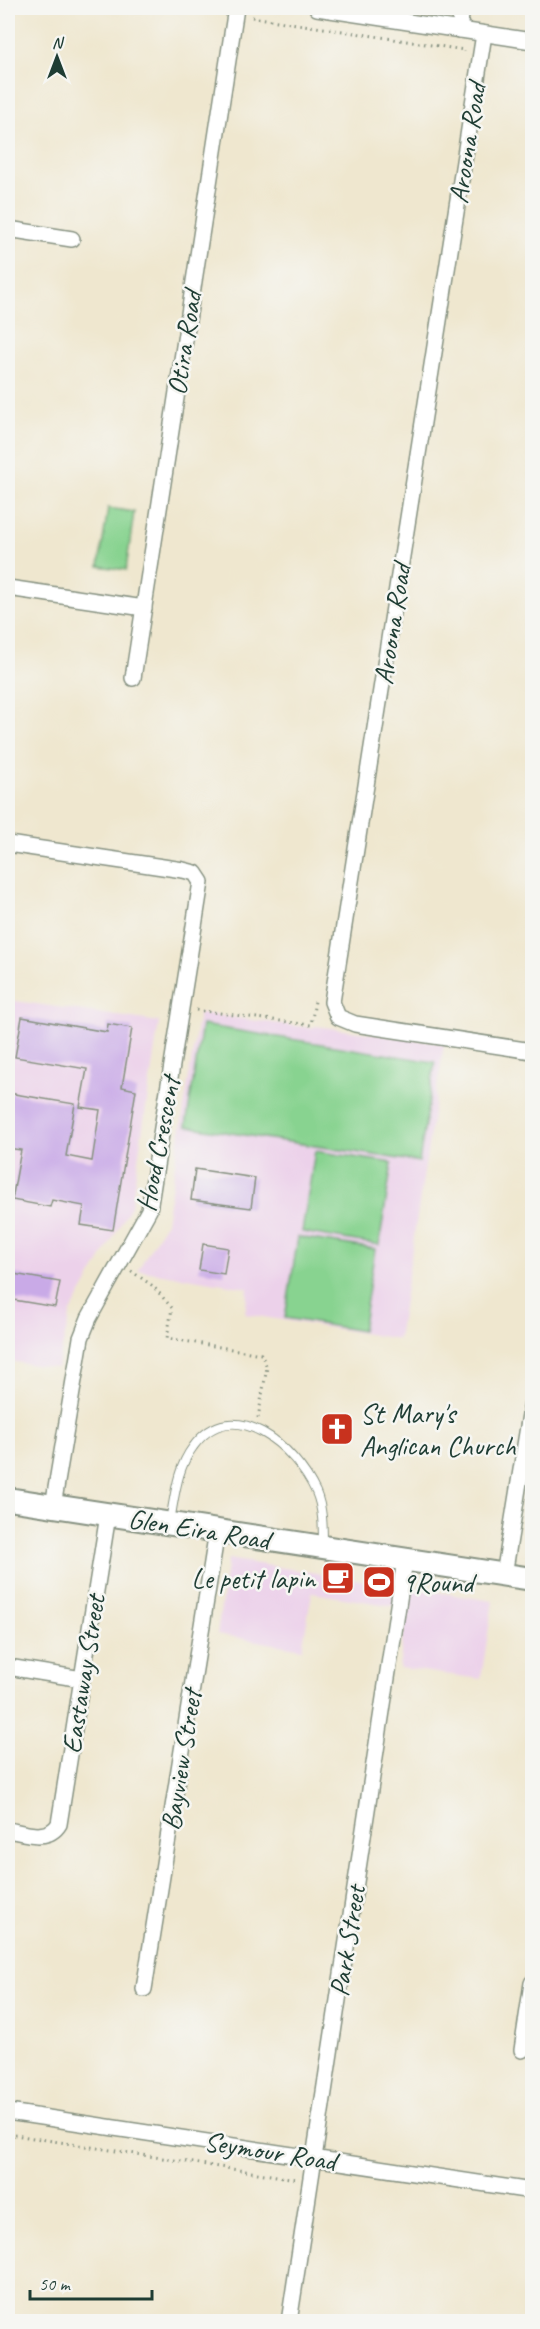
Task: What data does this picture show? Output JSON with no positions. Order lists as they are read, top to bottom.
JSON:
{
  "streets": {
    "main road": ["Glen Eira Road"],
    "street": [
      "Aroona Road",
      "Otira Road",
      "Hood Crescent",
      "Eastaway Street",
      "Bayview Street",
      "Park Street",
      "Seymour Road"
    ]
  },
  "crossings": [
    ["Hood Crescent", "Glen Eira Road"],
    ["Glen Eira Road", "Eastaway Street"],
    ["Glen Eira Road", "Bayview Street"],
    ["Glen Eira Road", "Park Street"],
    ["Park Street", "Seymour Road"]
  ],
  "places": {
    "church": ["St Mary's Anglican Church"],
    "cafe": ["Le petit lapin"],
    "sports": ["9Round"]
  },
  "scale_bar": "50 m",
  "north": "top"
}
